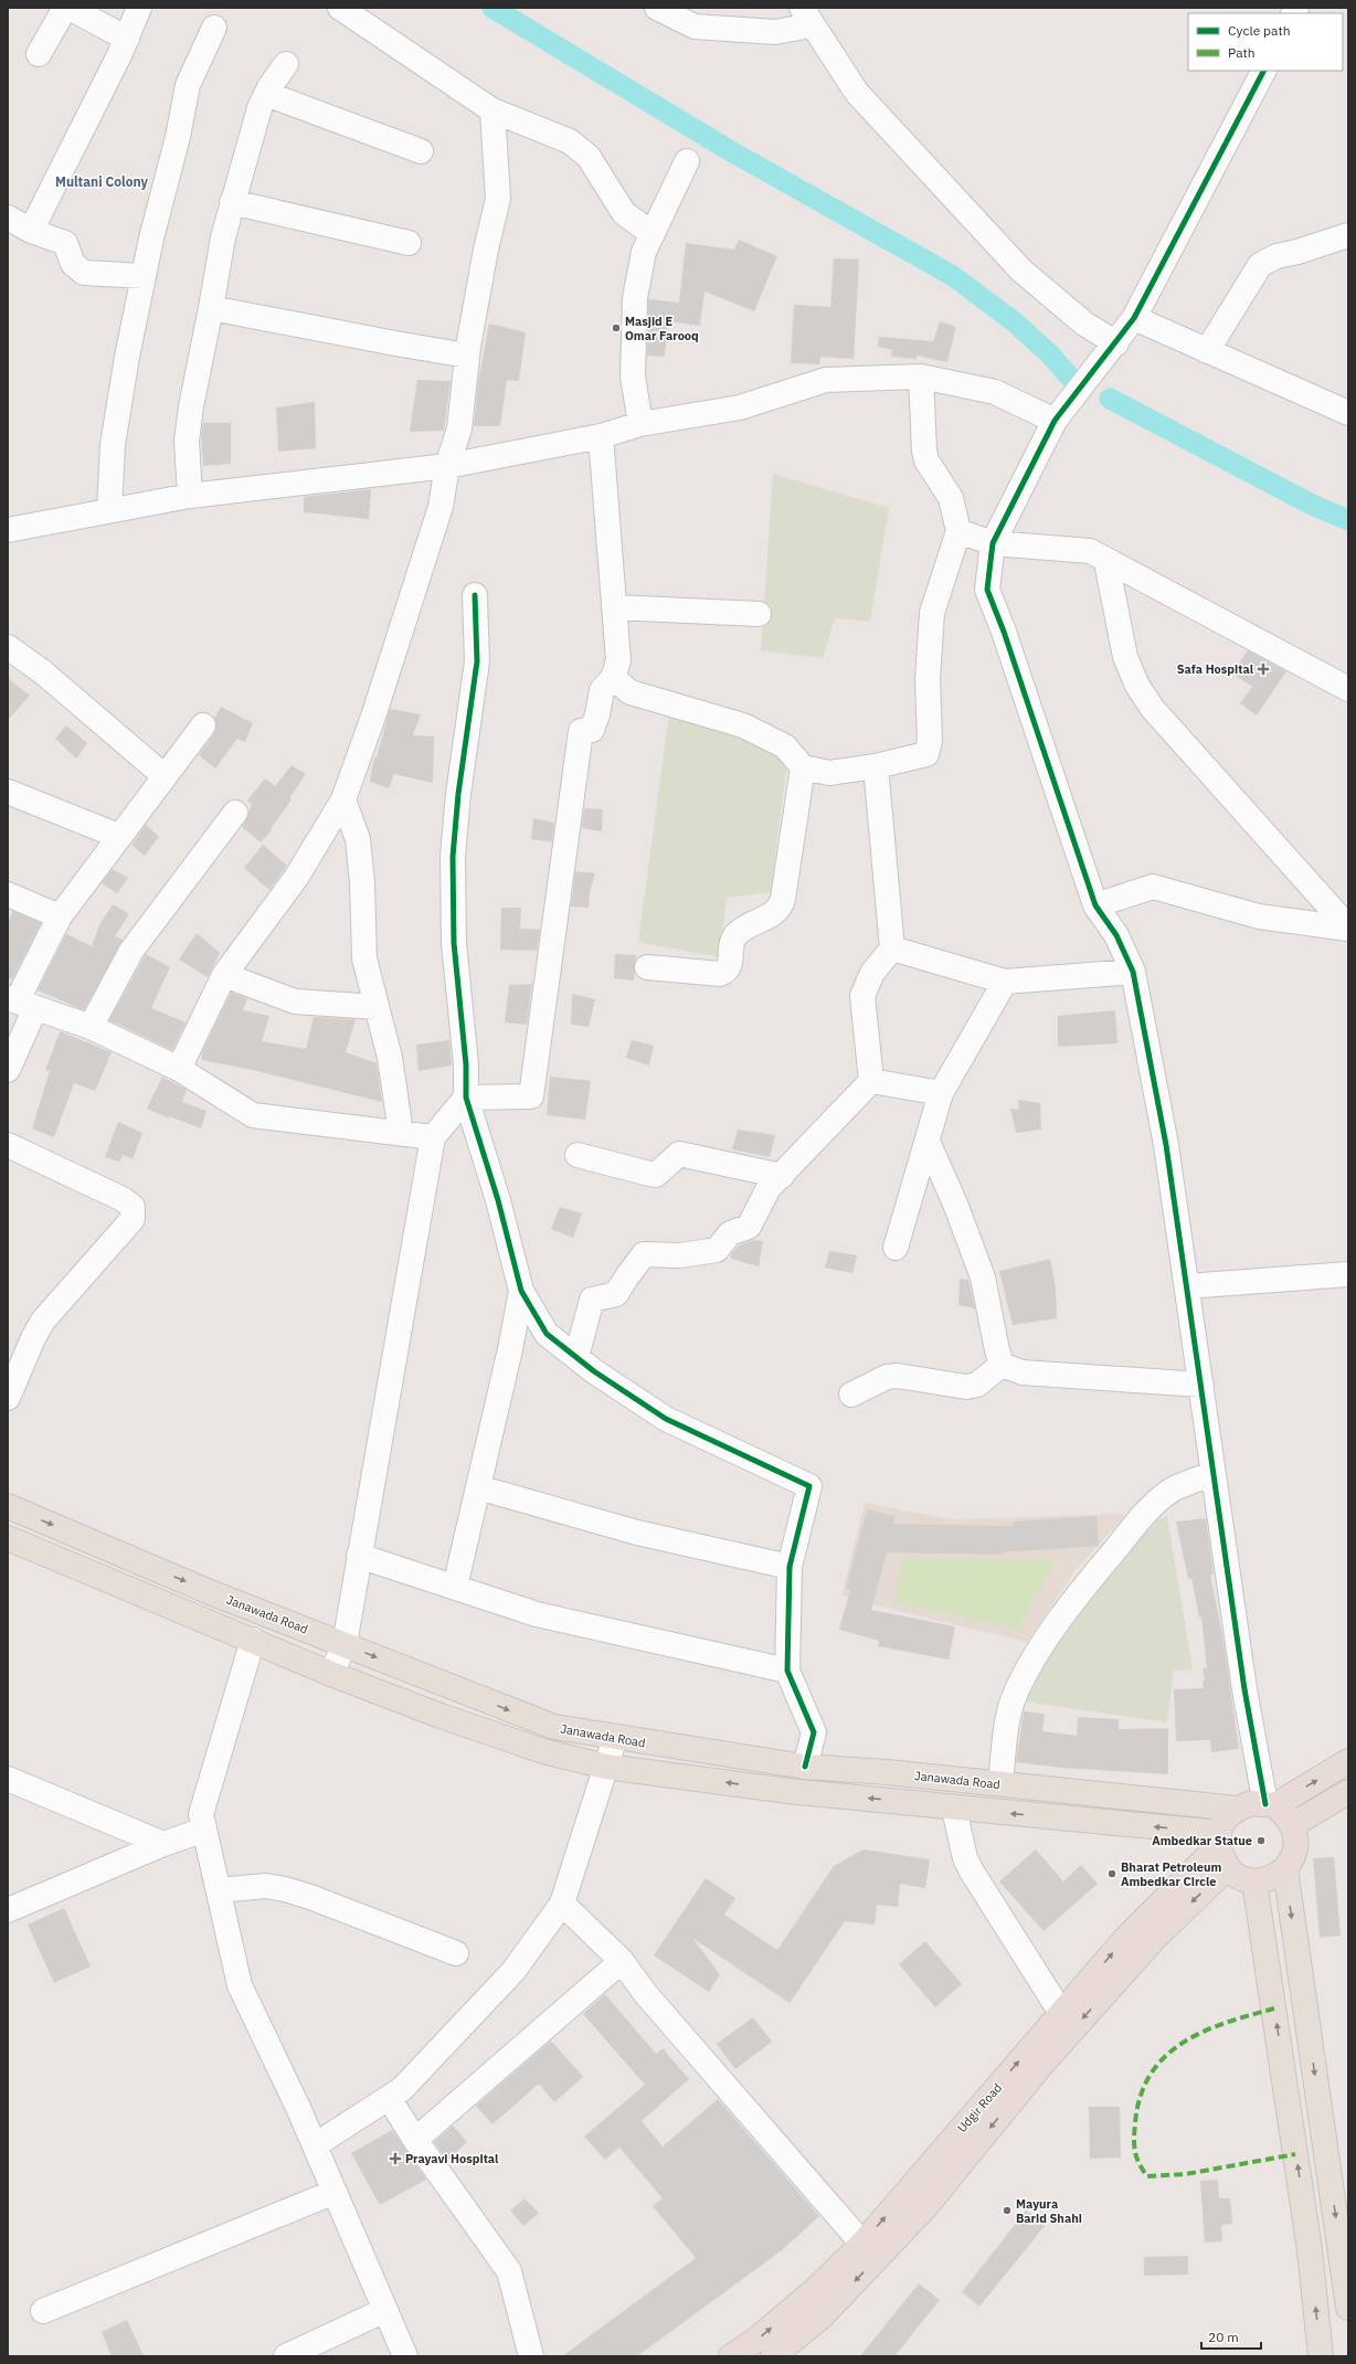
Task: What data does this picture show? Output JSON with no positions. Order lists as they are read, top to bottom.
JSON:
{
  "streets": {
    "highway": ["Udgir Road"],
    "main road": ["Janawada Road"]
  },
  "crossings": [
    ["Janawada Road", "Udgir Road"]
  ],
  "districts": ["Multani Colony"],
  "places": {
    "other": [
      "Masjid E Omar Farooq",
      "Ambedkar Statue",
      "Bharat Petroleum Ambedkar Circle",
      "Mayura Barid Shahi"
    ],
    "health": ["Safa Hospital", "Prayavi Hospital"]
  },
  "legend": ["Cycle path", "Path"],
  "scale_bar": "20 m"
}
